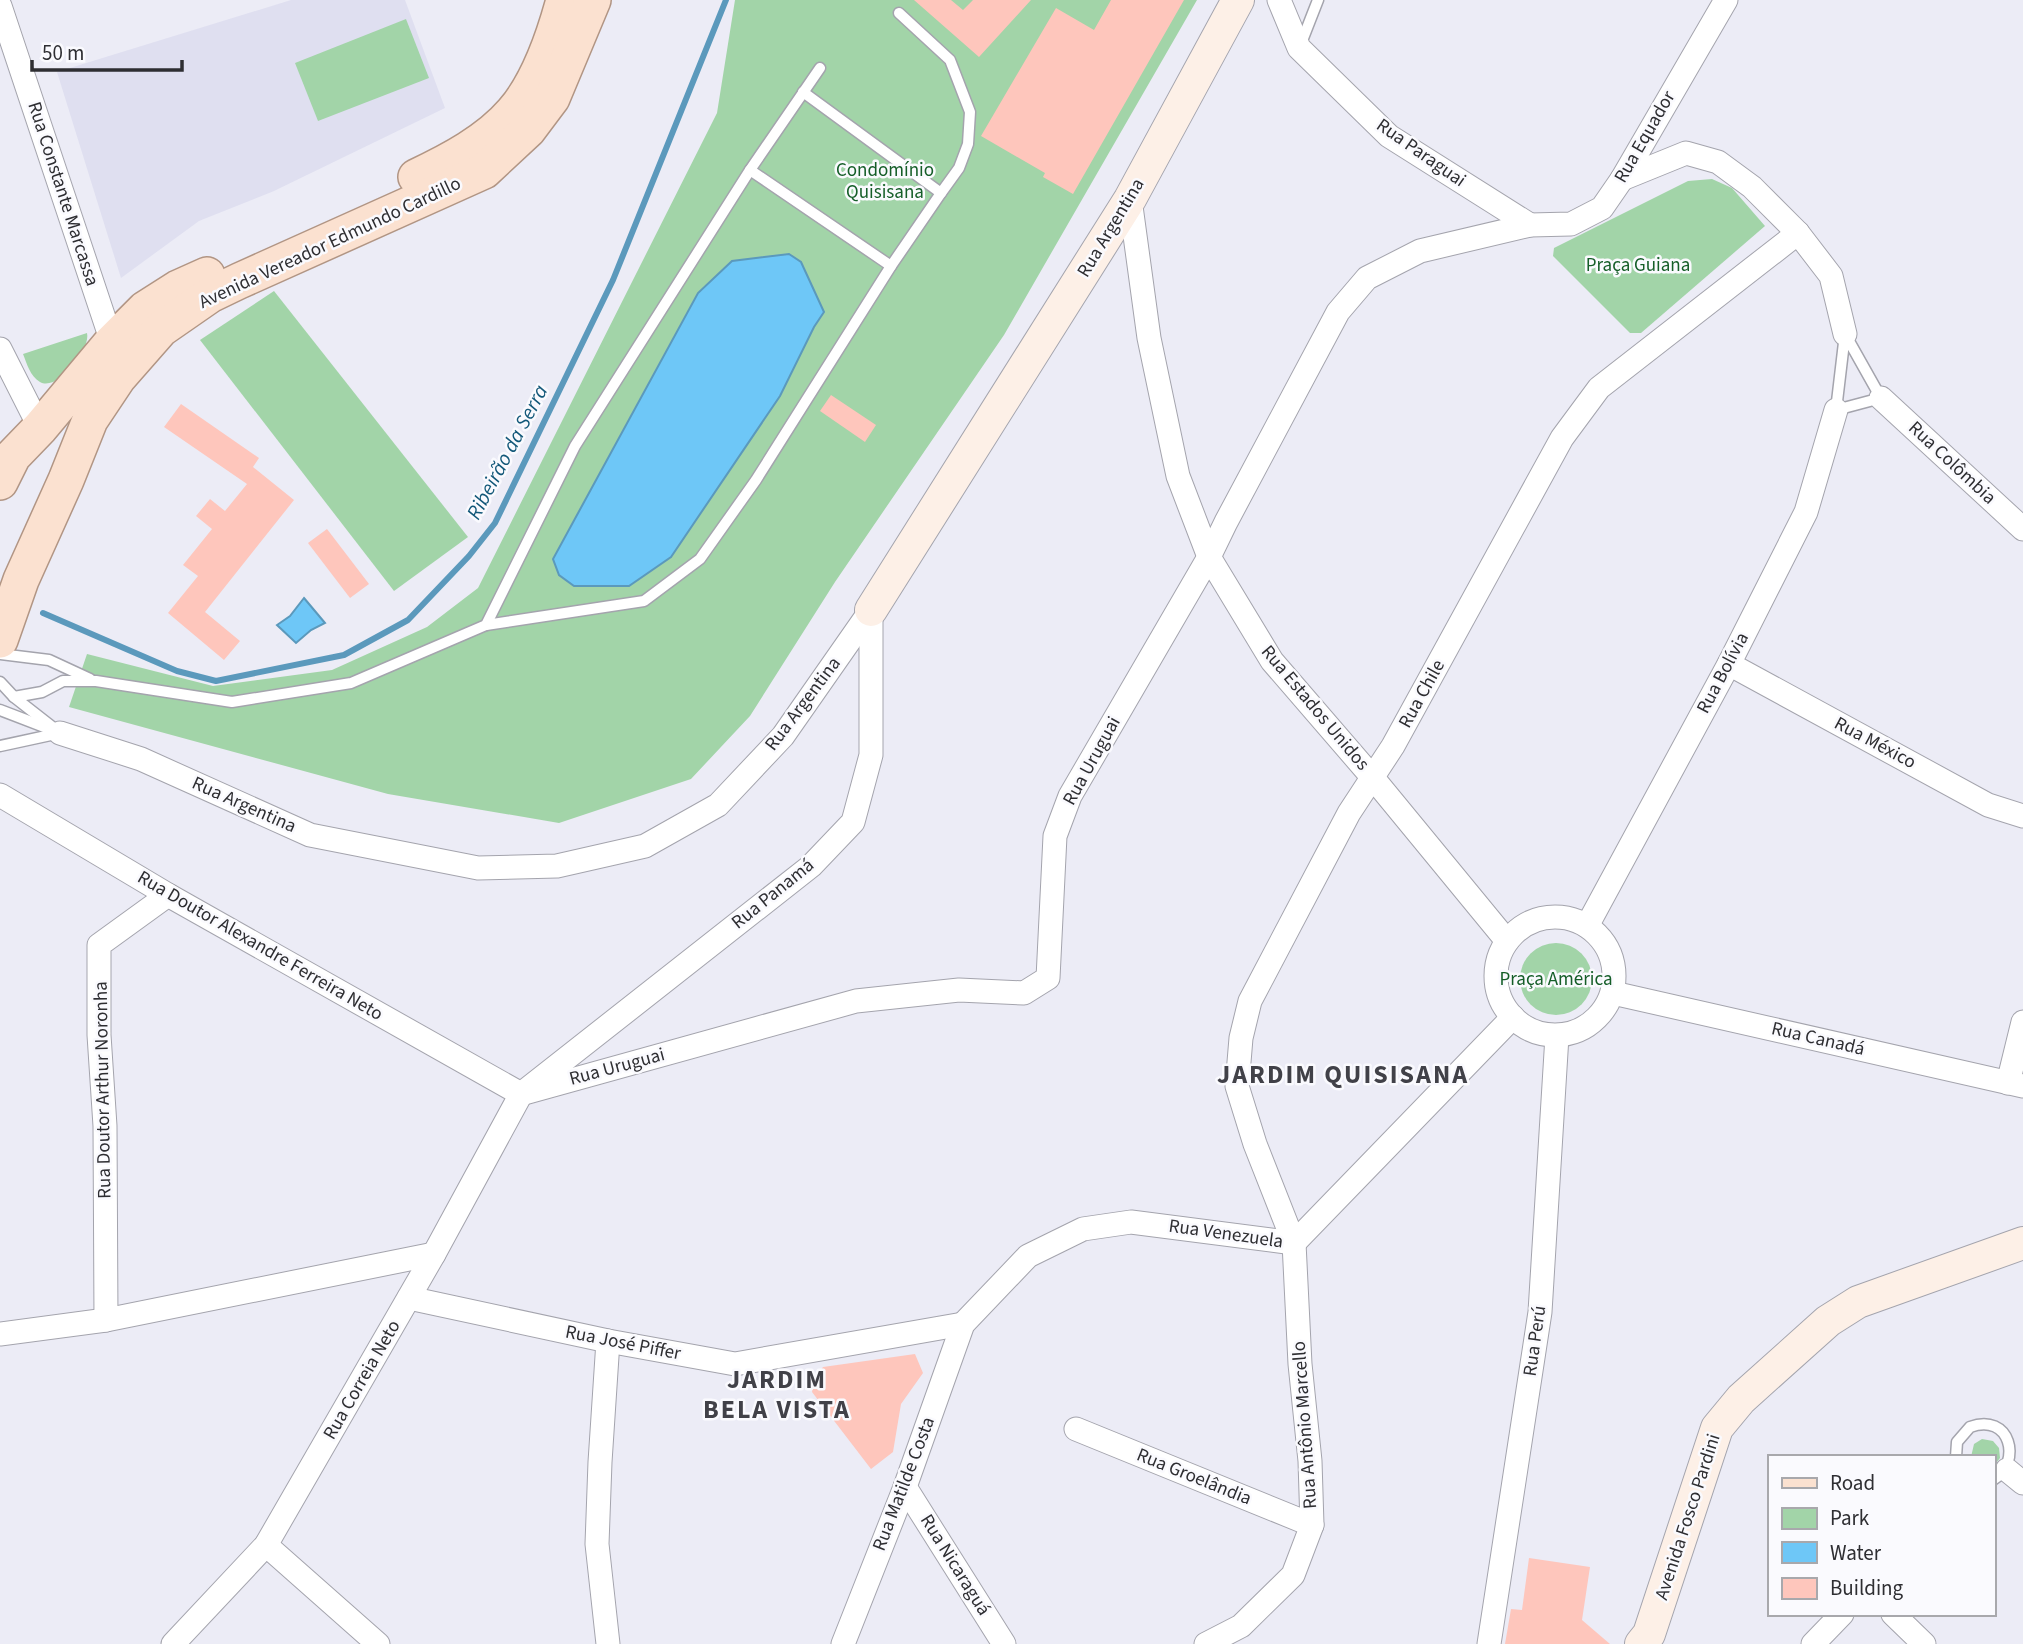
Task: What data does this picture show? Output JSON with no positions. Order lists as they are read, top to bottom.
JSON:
{
  "streets": {
    "main road": ["Avenida Vereador Edmundo Cardillo"],
    "street": [
      "Rua Equador",
      "Rua Paraguai",
      "Rua Constante Marcassa",
      "Rua Argentina",
      "Rua Colômbia",
      "Rua Bolívia",
      "Rua Chile",
      "Rua Estados Unidos",
      "Rua México",
      "Rua Uruguai",
      "Rua Panamá",
      "Rua Doutor Alexandre Ferreira Neto",
      "Rua Canadá",
      "Rua Doutor Arthur Noronha",
      "Rua Venezuela",
      "Rua Perú",
      "Rua José Piffer",
      "Rua Correia Neto",
      "Rua Antônio Marcello",
      "Rua Groelândia",
      "Rua Matilde Costa",
      "Avenida Fosco Pardini",
      "Rua Nicaraguá"
    ]
  },
  "crossings": [
    ["Rua Equador", "Rua Paraguai"],
    ["Rua Equador", "Rua Uruguai"],
    ["Rua Paraguai", "Rua Uruguai"],
    ["Rua Constante Marcassa", "Avenida Vereador Edmundo Cardillo"],
    ["Rua Argentina", "Rua Estados Unidos"],
    ["Rua Argentina", "Rua Panamá"],
    ["Rua Bolívia", "Rua Estados Unidos"],
    ["Rua Bolívia", "Rua México"],
    ["Rua Bolívia", "Rua Canadá"],
    ["Rua Bolívia", "Rua Venezuela"],
    ["Rua Bolívia", "Rua Perú"],
    ["Rua Chile", "Rua Estados Unidos"],
    ["Rua Chile", "Rua Venezuela"],
    ["Rua Chile", "Rua Antônio Marcello"],
    ["Rua Estados Unidos", "Rua Uruguai"],
    ["Rua Estados Unidos", "Rua Canadá"],
    ["Rua Estados Unidos", "Rua Venezuela"],
    ["Rua Estados Unidos", "Rua Perú"],
    ["Rua Uruguai", "Rua Panamá"],
    ["Rua Uruguai", "Rua Doutor Alexandre Ferreira Neto"],
    ["Rua Uruguai", "Rua Correia Neto"],
    ["Rua Panamá", "Rua Doutor Alexandre Ferreira Neto"],
    ["Rua Panamá", "Rua Correia Neto"],
    ["Rua Doutor Alexandre Ferreira Neto", "Rua Doutor Arthur Noronha"],
    ["Rua Doutor Alexandre Ferreira Neto", "Rua Correia Neto"],
    ["Rua Canadá", "Rua Venezuela"],
    ["Rua Canadá", "Rua Perú"],
    ["Rua Venezuela", "Rua Perú"],
    ["Rua Venezuela", "Rua José Piffer"],
    ["Rua Venezuela", "Rua Antônio Marcello"],
    ["Rua Venezuela", "Rua Matilde Costa"],
    ["Rua José Piffer", "Rua Correia Neto"],
    ["Rua José Piffer", "Rua Matilde Costa"],
    ["Rua Antônio Marcello", "Rua Groelândia"],
    ["Rua Matilde Costa", "Rua Nicaraguá"]
  ],
  "districts": ["JARDIM QUISISANA", "JARDIM BELA VISTA"],
  "water": ["Ribeirão da Serra"],
  "parks": ["Condomínio Quisisana", "Praça Guiana", "Praça América"],
  "legend": [
    "Road",
    "Park",
    "Water",
    "Building"
  ],
  "scale_bar": "50 m"
}
